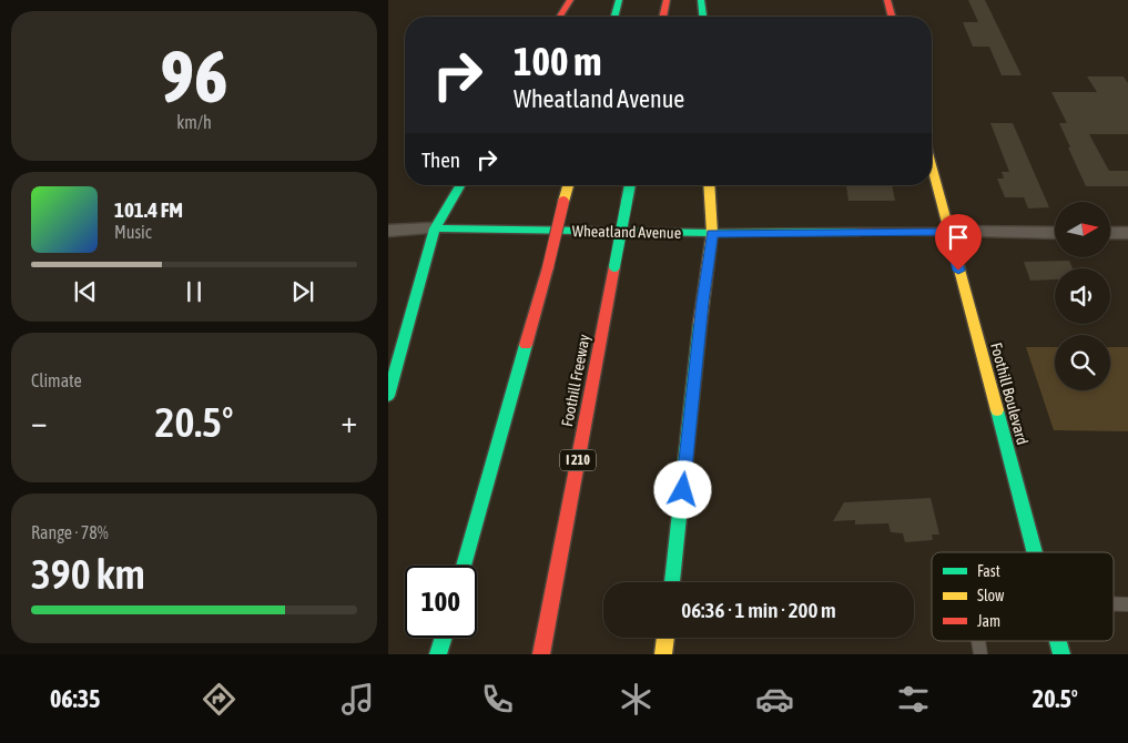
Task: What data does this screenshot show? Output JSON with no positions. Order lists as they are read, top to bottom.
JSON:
{
  "streets": {
    "main road": [
      "Wheatland Avenue",
      "Foothill Freeway",
      "Foothill Boulevard",
      "I 210"
    ]
  },
  "crossings": [
    ["Wheatland Avenue", "Foothill Boulevard"]
  ],
  "legend": ["Fast", "Slow", "Jam"],
  "north": "right",
  "page": {
    "tile": [
      ["96", "km/h"],
      "Climate",
      ["Range · 78%", "390 km"]
    ],
    "turn": ["100 m", "Wheatland Avenue"],
    "then": "Then",
    "song": ["101.4 FM", "Music"],
    "heat": ["−", "20.5°", "+"],
    "limit": "100",
    "trip": "06:36 · 1 min · 200 m",
    "tabs": ["06:35", "20.5°"]
  }
}
